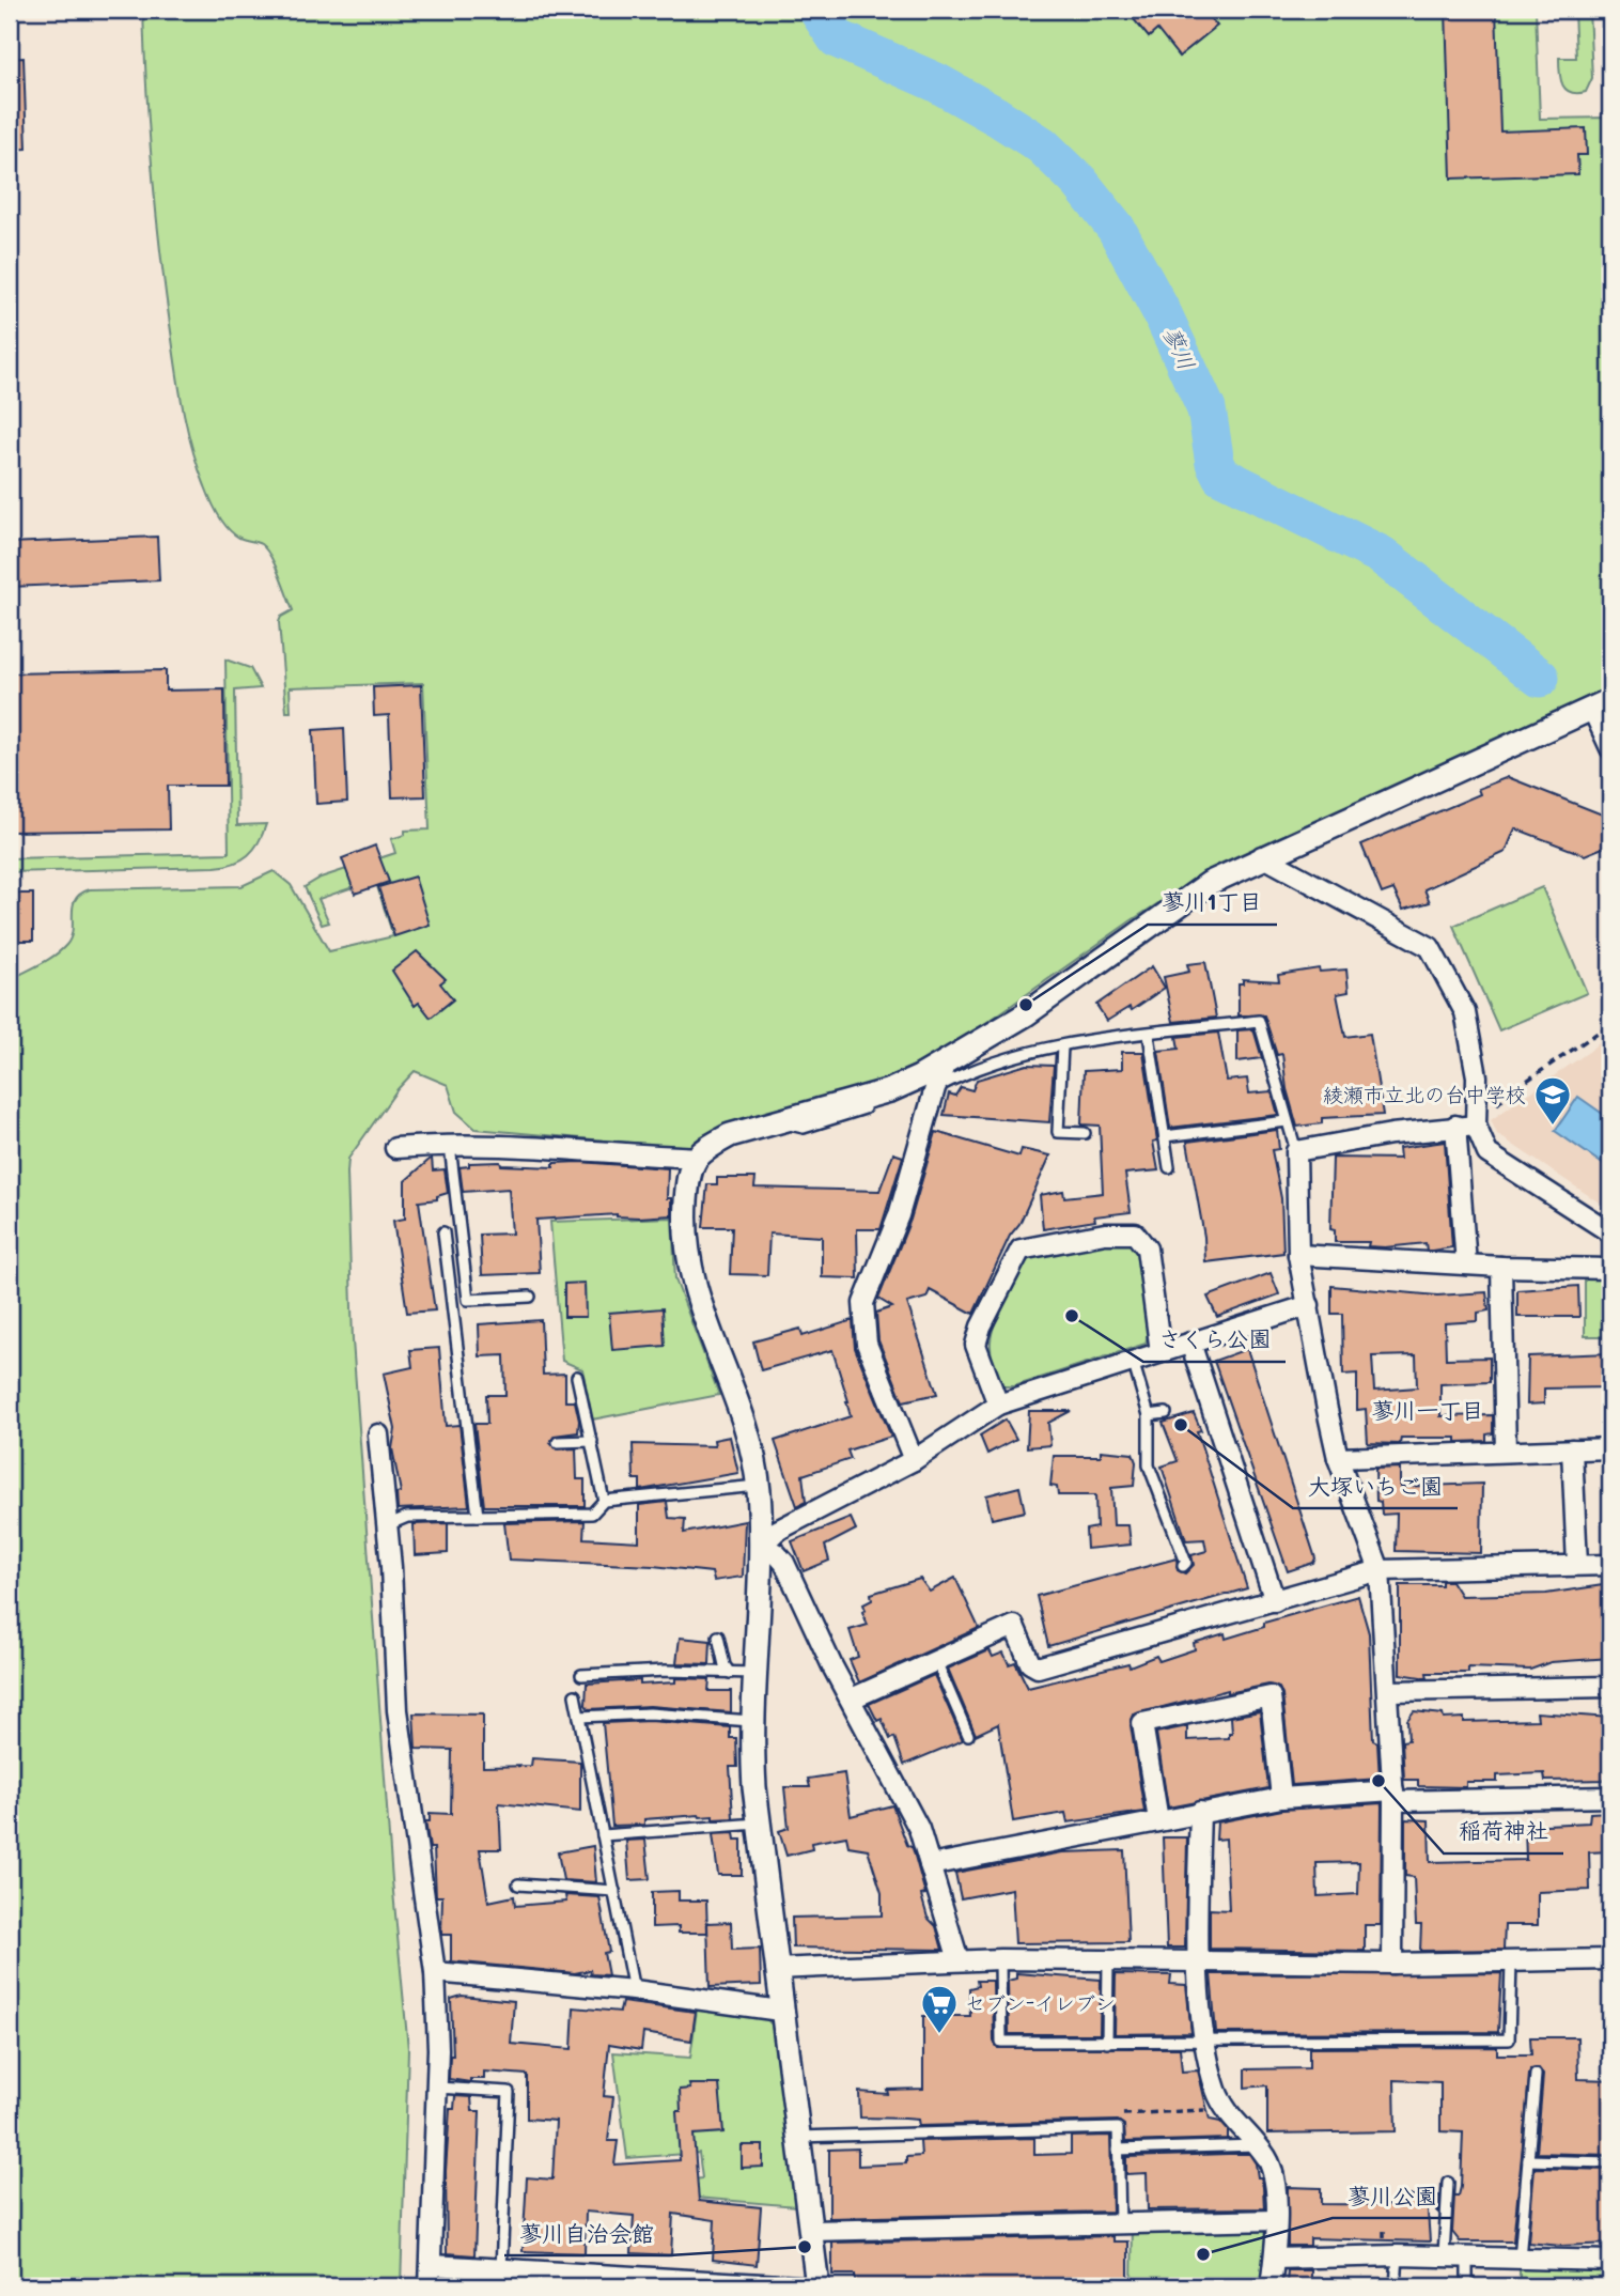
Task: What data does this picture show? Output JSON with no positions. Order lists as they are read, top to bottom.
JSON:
{
  "districts": ["蓼川一丁目"],
  "water": ["蓼川"],
  "places": {
    "other": [
      "蓼川1丁目",
      "さくら公園",
      "大塚いちご園",
      "稲荷神社",
      "蓼川自治会館",
      "蓼川公園"
    ],
    "school or university": ["綾瀬市立北の台中学校"],
    "supermarket": ["セブン-イレブン"]
  }
}
